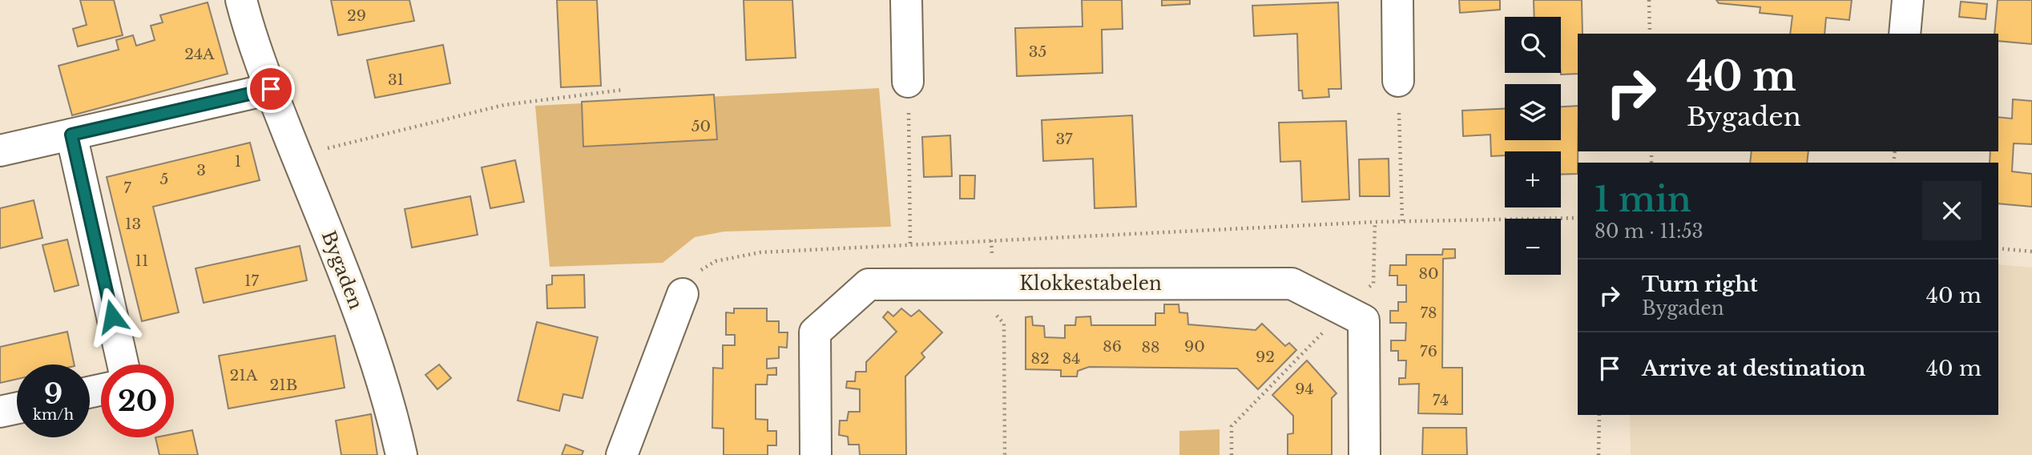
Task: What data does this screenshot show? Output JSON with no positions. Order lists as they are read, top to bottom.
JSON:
{
  "streets": {
    "street": ["Bygaden", "Klokkestabelen"]
  },
  "house_numbers": [
    "29",
    "35",
    "24A",
    "31",
    "50",
    "37",
    "1",
    "3",
    "5",
    "7",
    "13",
    "11",
    "80",
    "17",
    "78",
    "86",
    "90",
    "88",
    "76",
    "92",
    "82",
    "84",
    "21A",
    "21B",
    "94",
    "74"
  ],
  "page": {
    "map_buttons": ["+", "−"],
    "turn": ["40 m", "Bygaden"],
    "heading": ["1 min", "80 m · 11:53"],
    "list": [
      {
        "name": "Turn right",
        "note": "Bygaden",
        "value": "40 m"
      },
      {
        "name": "Arrive at destination",
        "value": "40 m"
      }
    ],
    "speed": "9 km/h",
    "limit": "20"
  }
}
